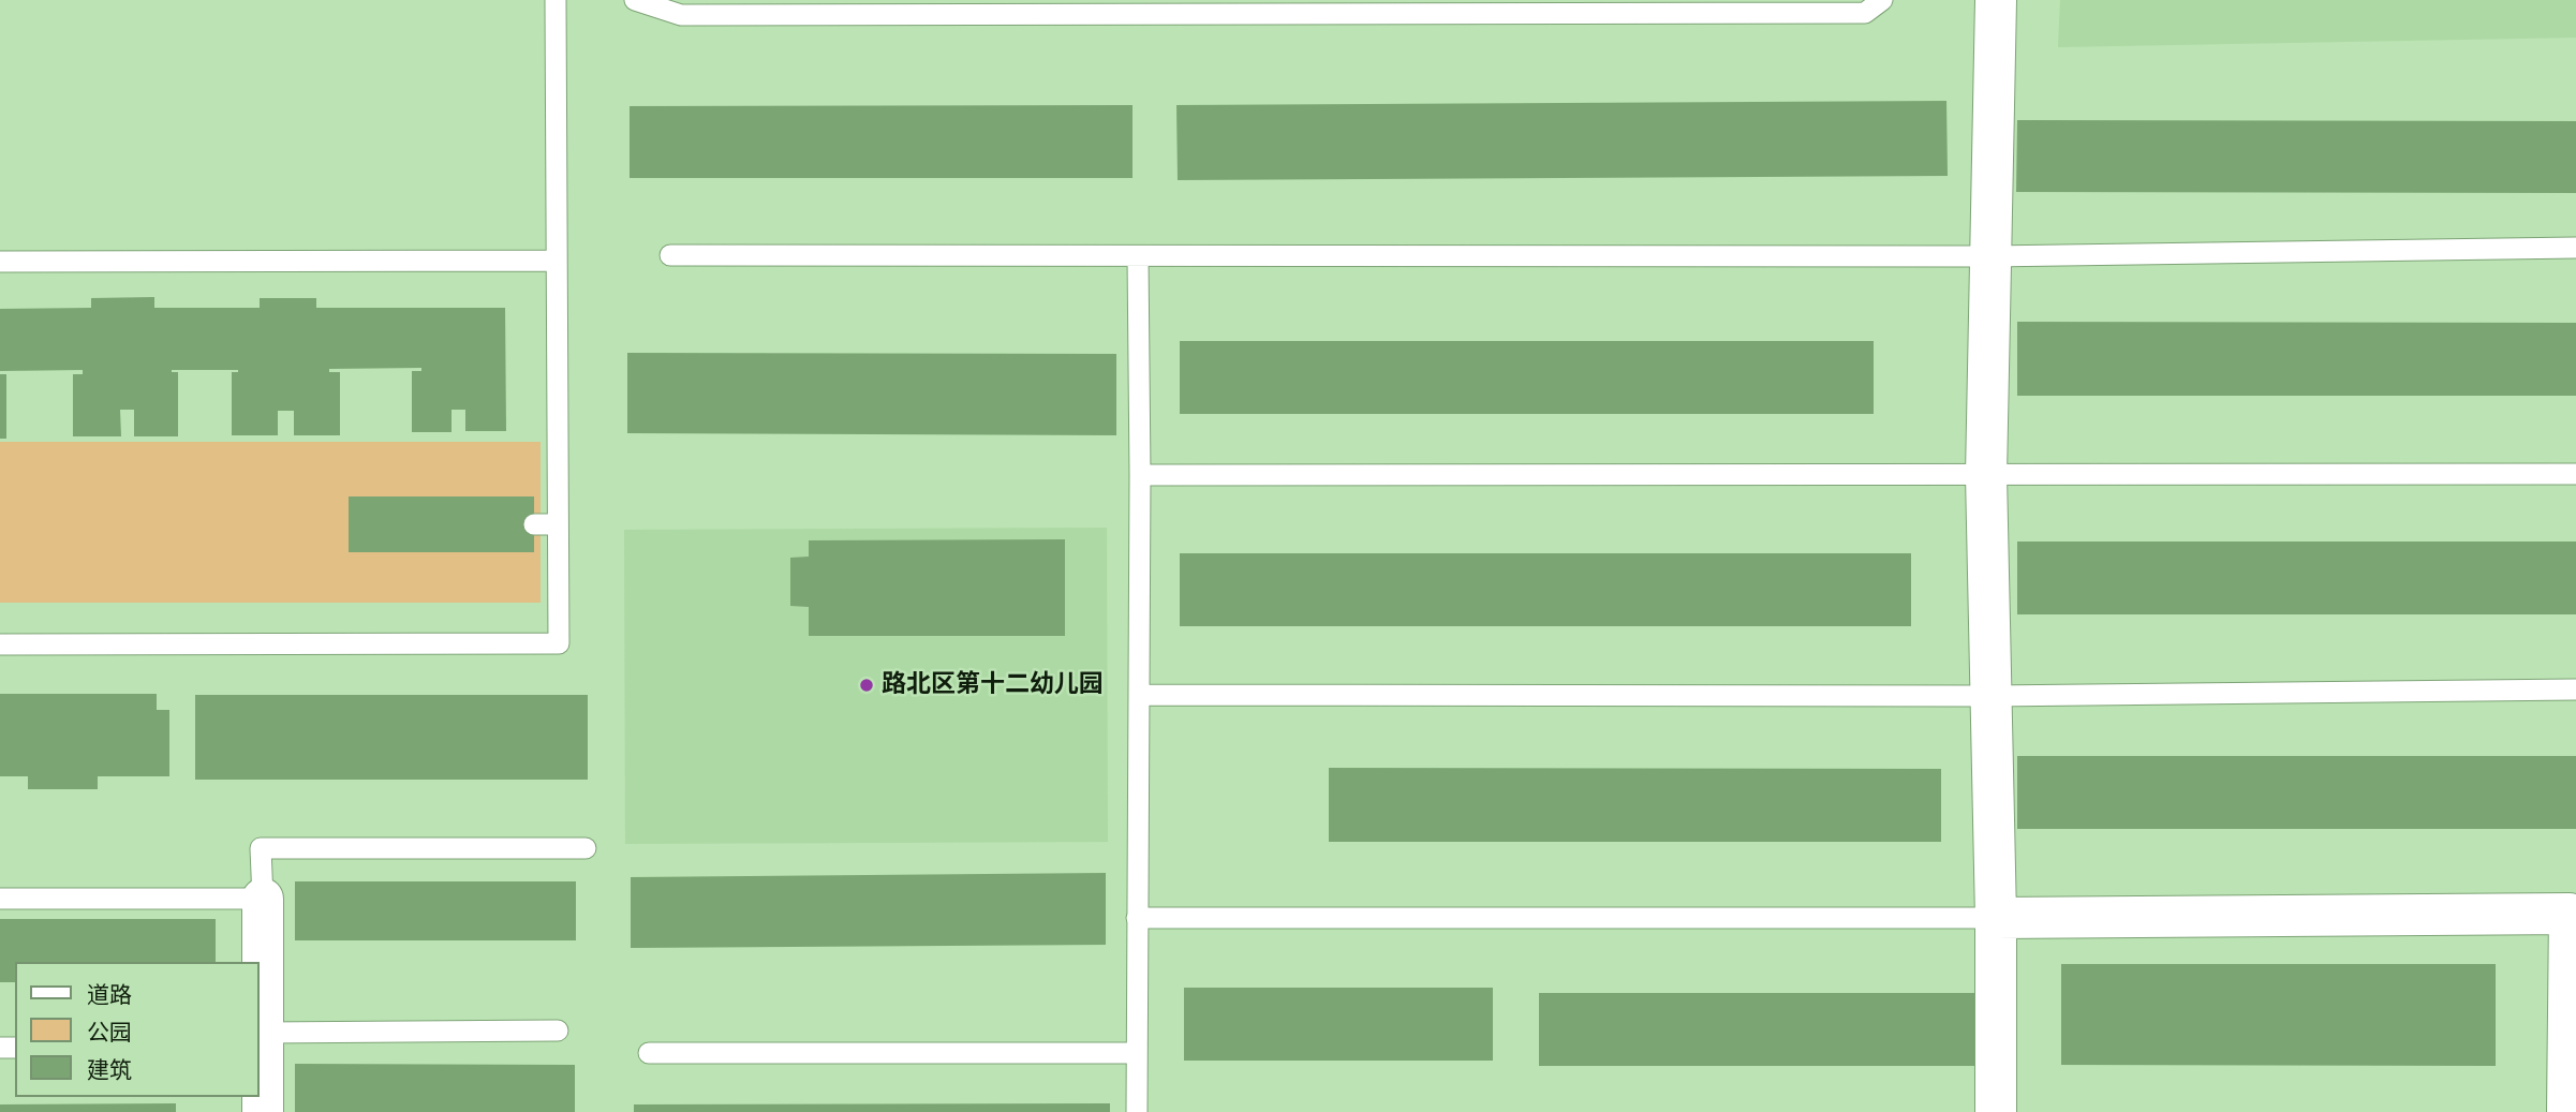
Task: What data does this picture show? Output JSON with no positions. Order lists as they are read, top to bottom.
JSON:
{
  "places": ["路北区第十二幼儿园"],
  "legend": ["道路", "公园", "建筑"]
}
